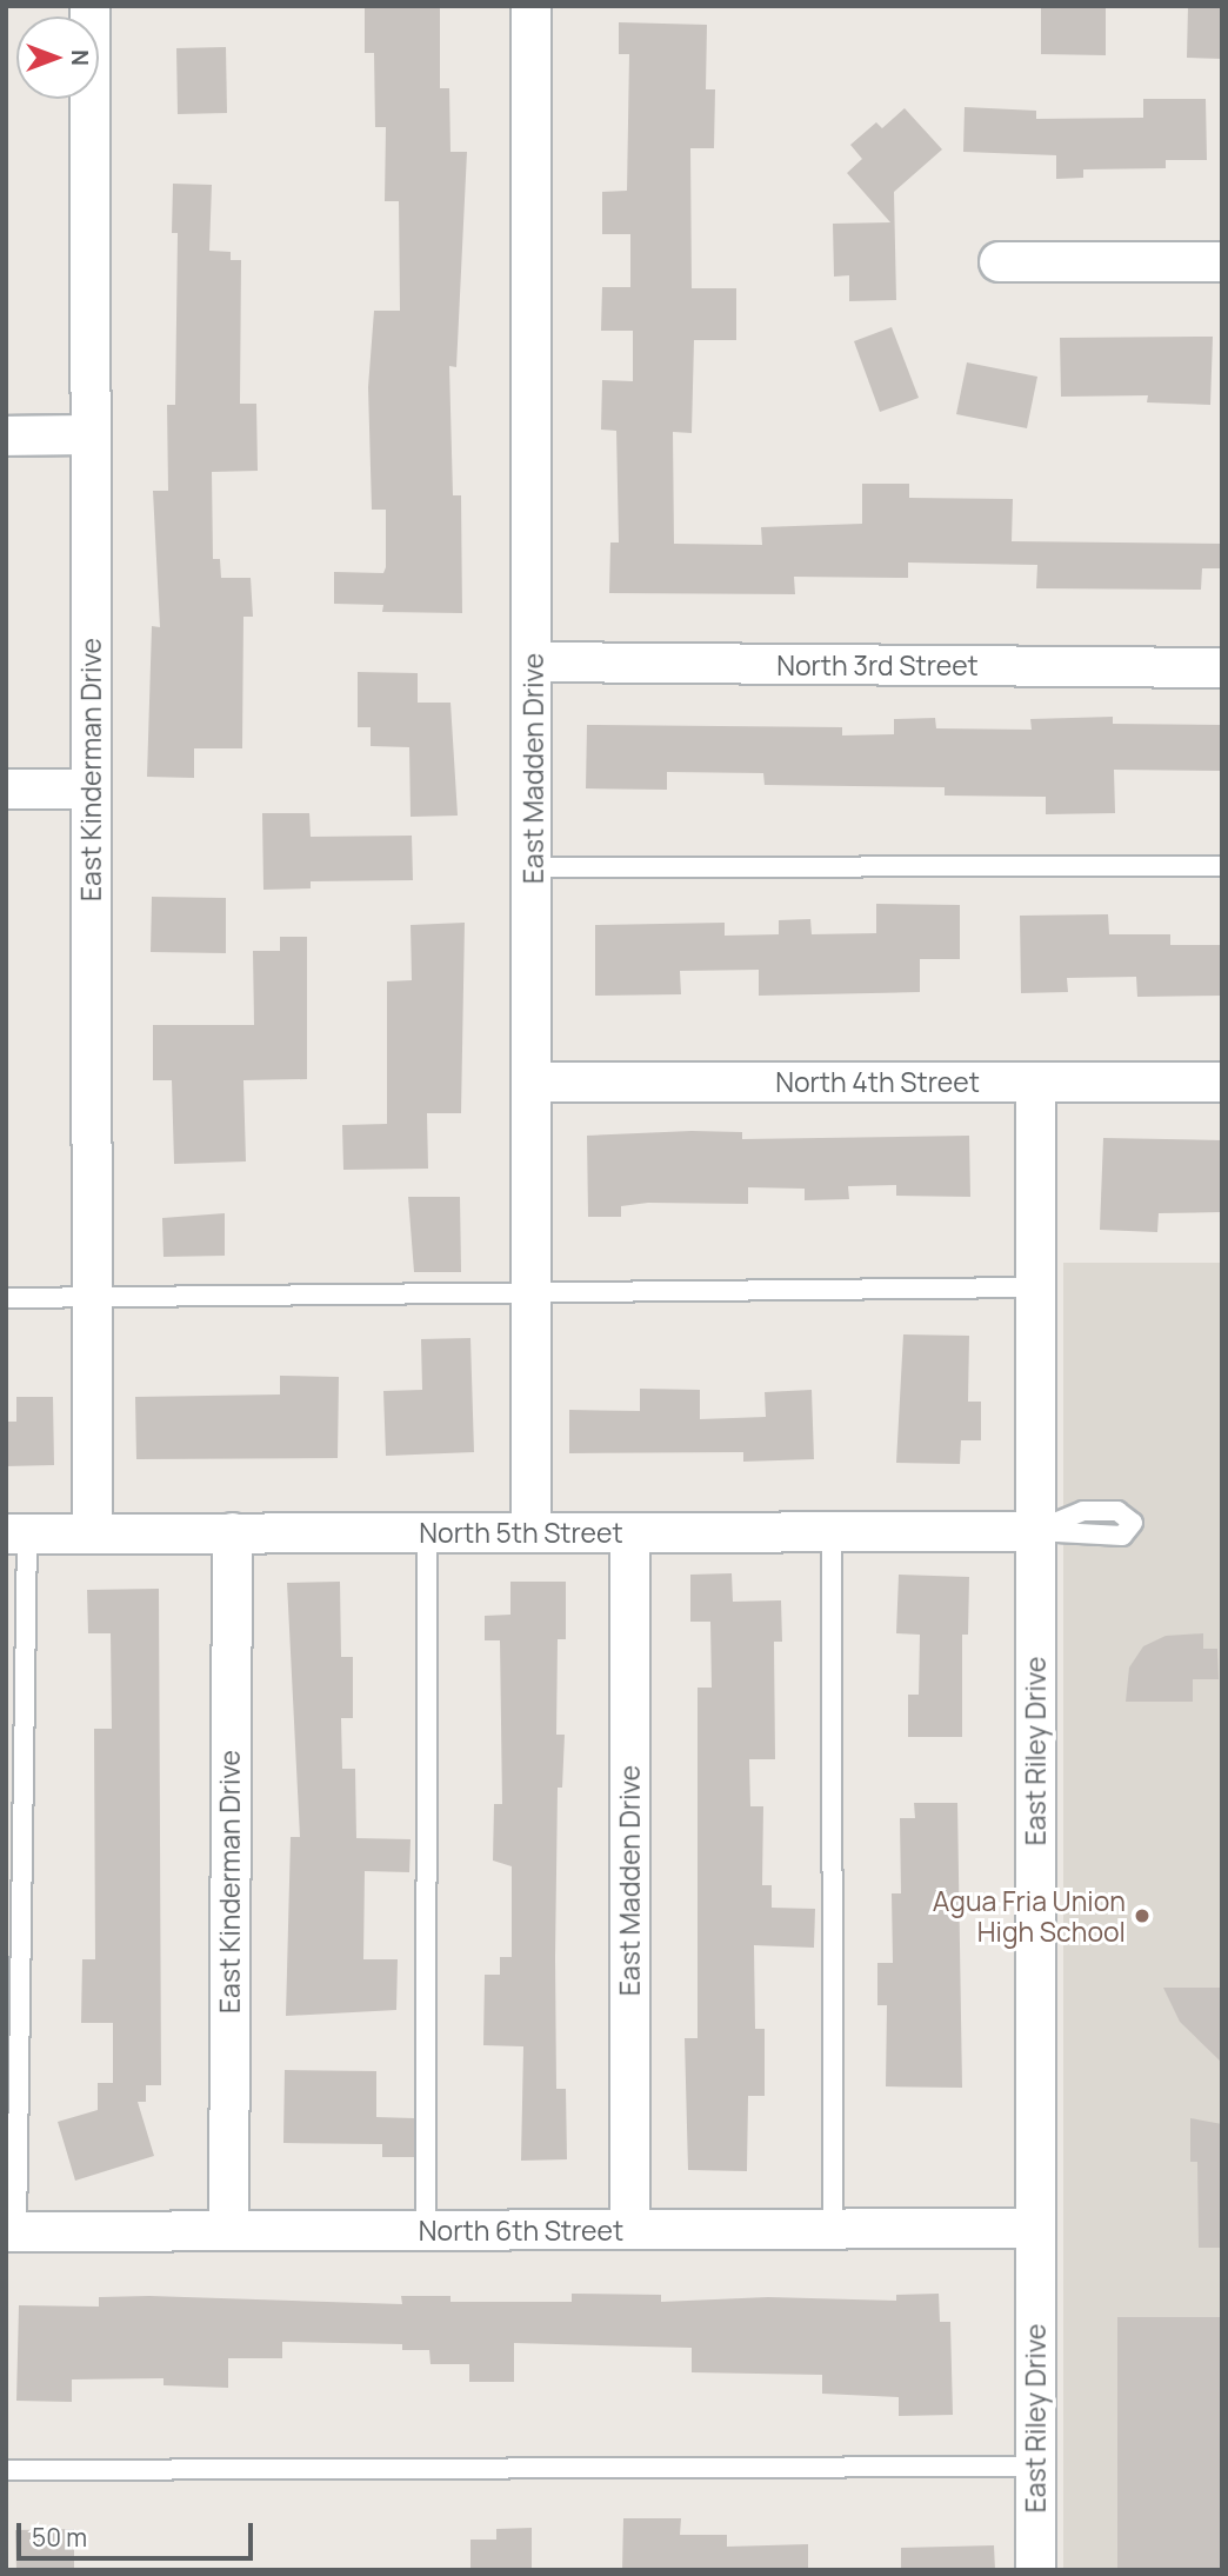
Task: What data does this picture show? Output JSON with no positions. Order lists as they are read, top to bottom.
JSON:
{
  "streets": {
    "street": [
      "North 3rd Street",
      "East Madden Drive",
      "East Kinderman Drive",
      "North 4th Street",
      "North 5th Street",
      "East Riley Drive",
      "North 6th Street"
    ]
  },
  "crossings": [
    ["North 3rd Street", "East Madden Drive"],
    ["East Madden Drive", "North 4th Street"],
    ["East Madden Drive", "North 5th Street"],
    ["East Madden Drive", "North 6th Street"],
    ["East Kinderman Drive", "North 5th Street"],
    ["East Kinderman Drive", "North 6th Street"],
    ["North 4th Street", "East Riley Drive"],
    ["North 5th Street", "East Riley Drive"],
    ["East Riley Drive", "North 6th Street"]
  ],
  "places": ["Agua Fria Union High School"],
  "scale_bar": "50 m",
  "north": "right"
}
